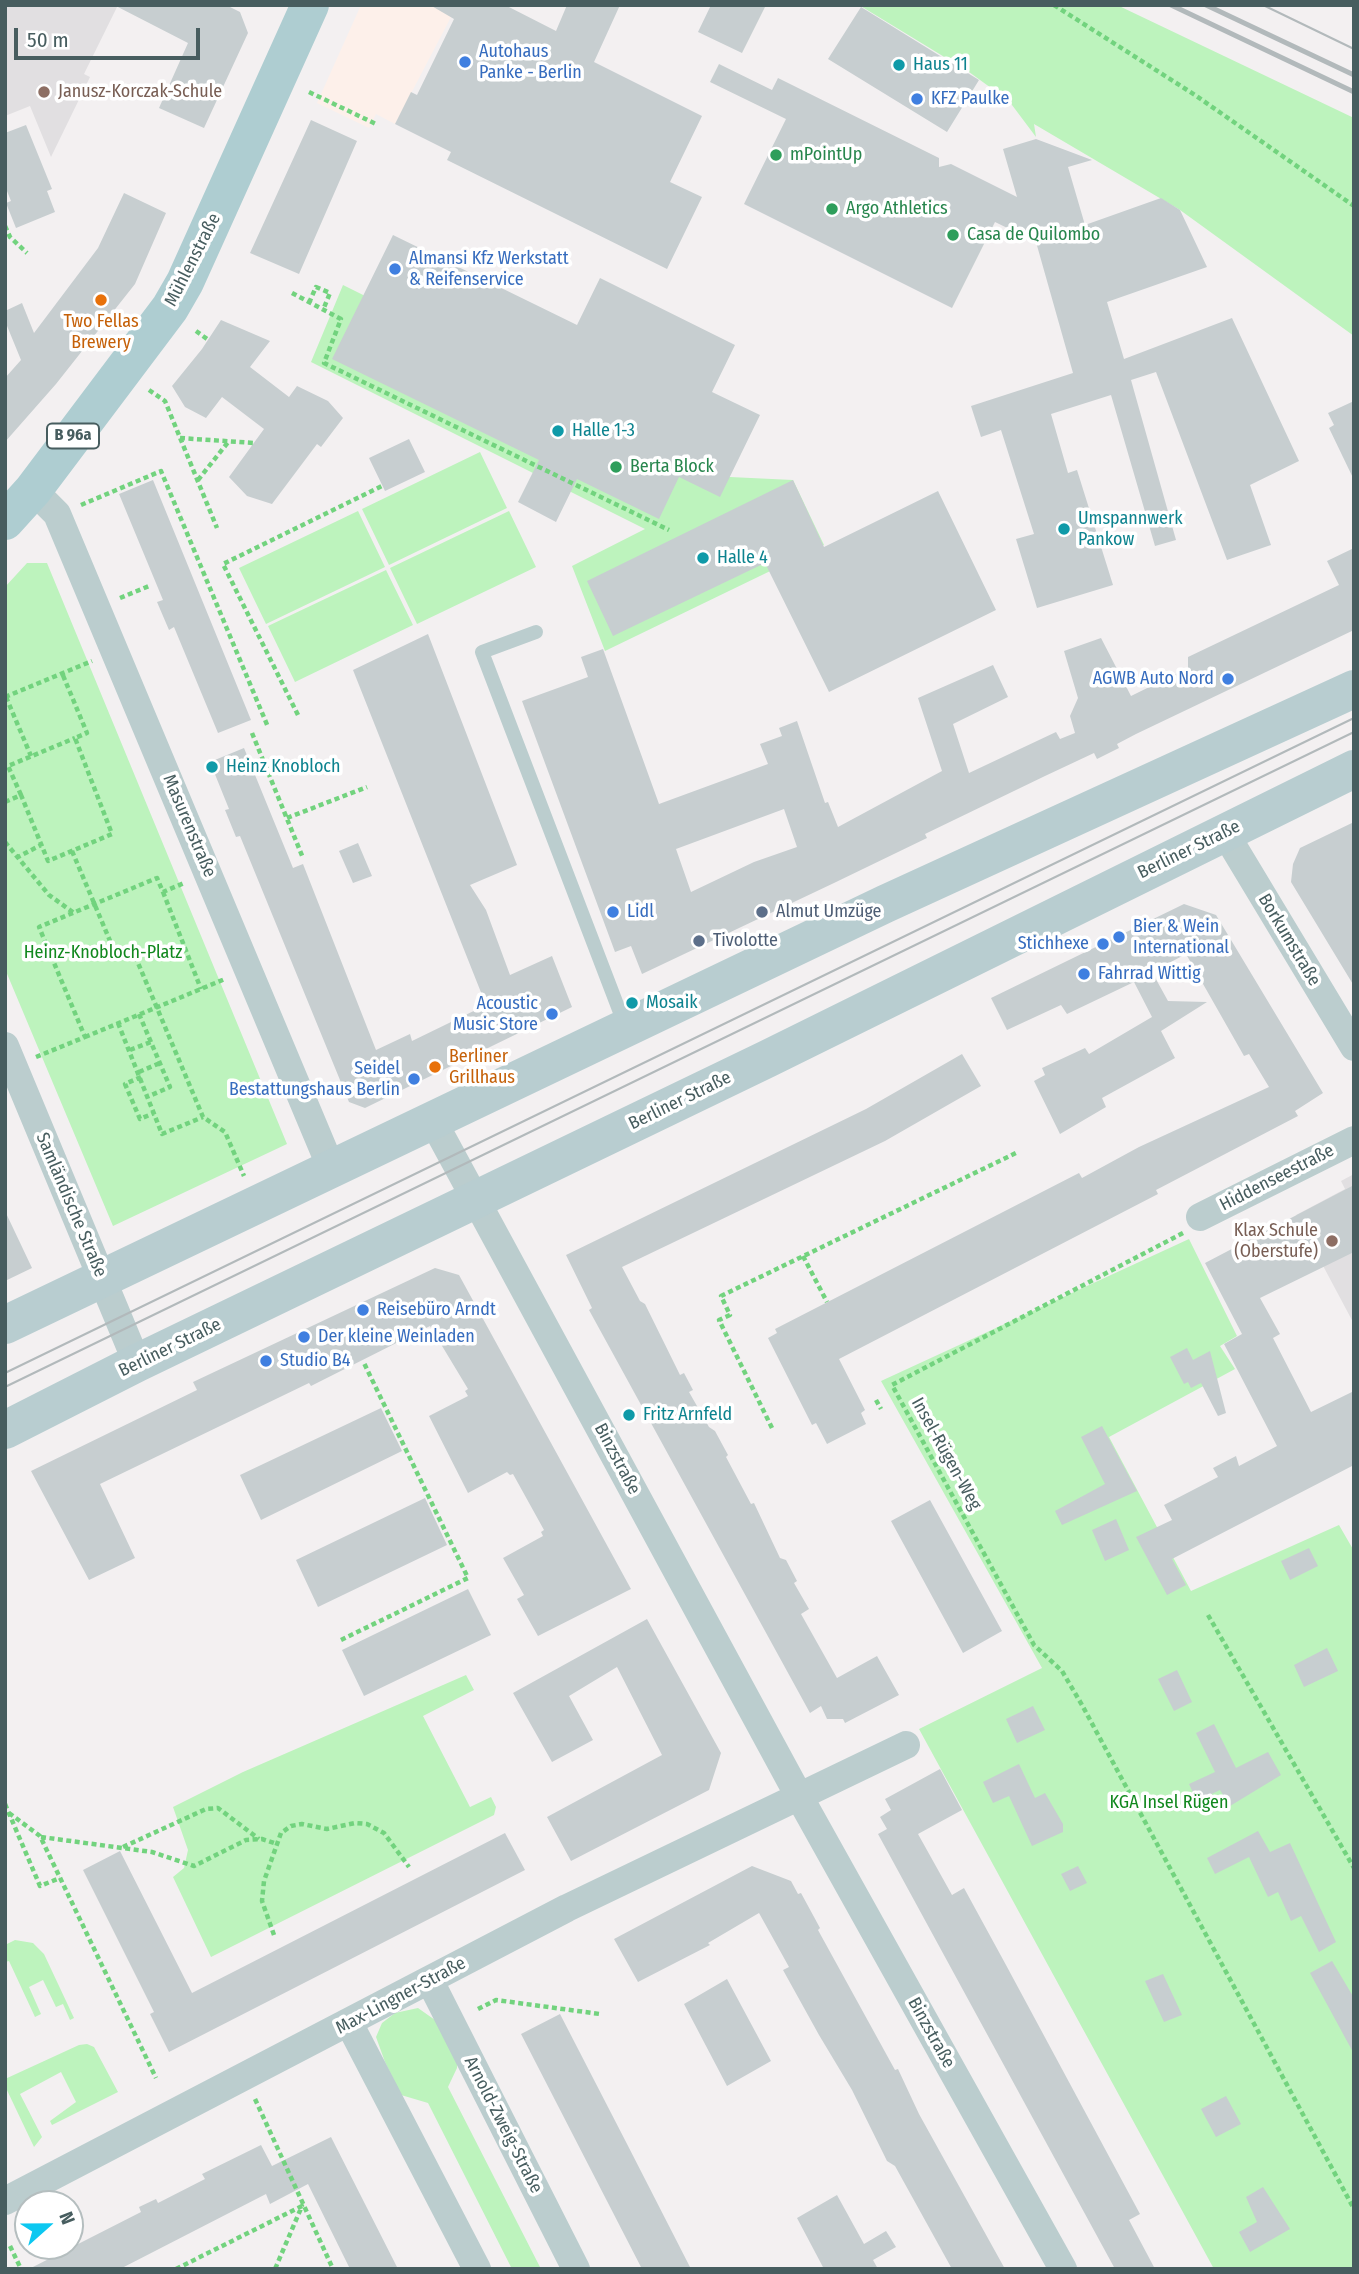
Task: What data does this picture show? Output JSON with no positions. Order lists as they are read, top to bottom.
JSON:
{
  "streets": {
    "main road": ["Mühlenstraße", "B 96a", "Berliner Straße"],
    "street": [
      "Masurenstraße",
      "Borkumstraße",
      "Hiddenseestraße",
      "Samländische Straße",
      "Binzstraße",
      "Max-Lingner-Straße",
      "Arnold-Zweig-Straße"
    ],
    "path": ["Insel-Rügen-Weg"]
  },
  "crossings": [
    ["Mühlenstraße", "Masurenstraße"],
    ["Berliner Straße", "Borkumstraße"],
    ["Berliner Straße", "Samländische Straße"],
    ["Berliner Straße", "Binzstraße"],
    ["Hiddenseestraße", "Insel-Rügen-Weg"],
    ["Binzstraße", "Max-Lingner-Straße"],
    ["Max-Lingner-Straße", "Arnold-Zweig-Straße"]
  ],
  "parks": ["Heinz-Knobloch-Platz", "KGA Insel Rügen"],
  "places": [
    "Autohaus Panke - Berlin",
    "Haus 11",
    "Janusz-Korczak-Schule",
    "KFZ Paulke",
    "mPointUp",
    "Argo Athletics",
    "Casa de Quilombo",
    "Almansi Kfz Werkstatt & Reifenservice",
    "Two Fellas Brewery",
    "Halle 1-3",
    "Berta Block",
    "Umspannwerk Pankow",
    "Halle 4",
    "AGWB Auto Nord",
    "Heinz Knobloch",
    "Lidl",
    "Almut Umzüge",
    "Bier & Wein International",
    "Tivolotte",
    "Stichhexe",
    "Fahrrad Wittig",
    "Mosaik",
    "Acoustic Music Store",
    "Berliner Grillhaus",
    "Seidel Bestattungshaus Berlin",
    "Klax Schule (Oberstufe)",
    "Reisebüro Arndt",
    "Der kleine Weinladen",
    "Studio B4",
    "Fritz Arnfeld"
  ],
  "scale_bar": "50 m",
  "north": "right"
}
